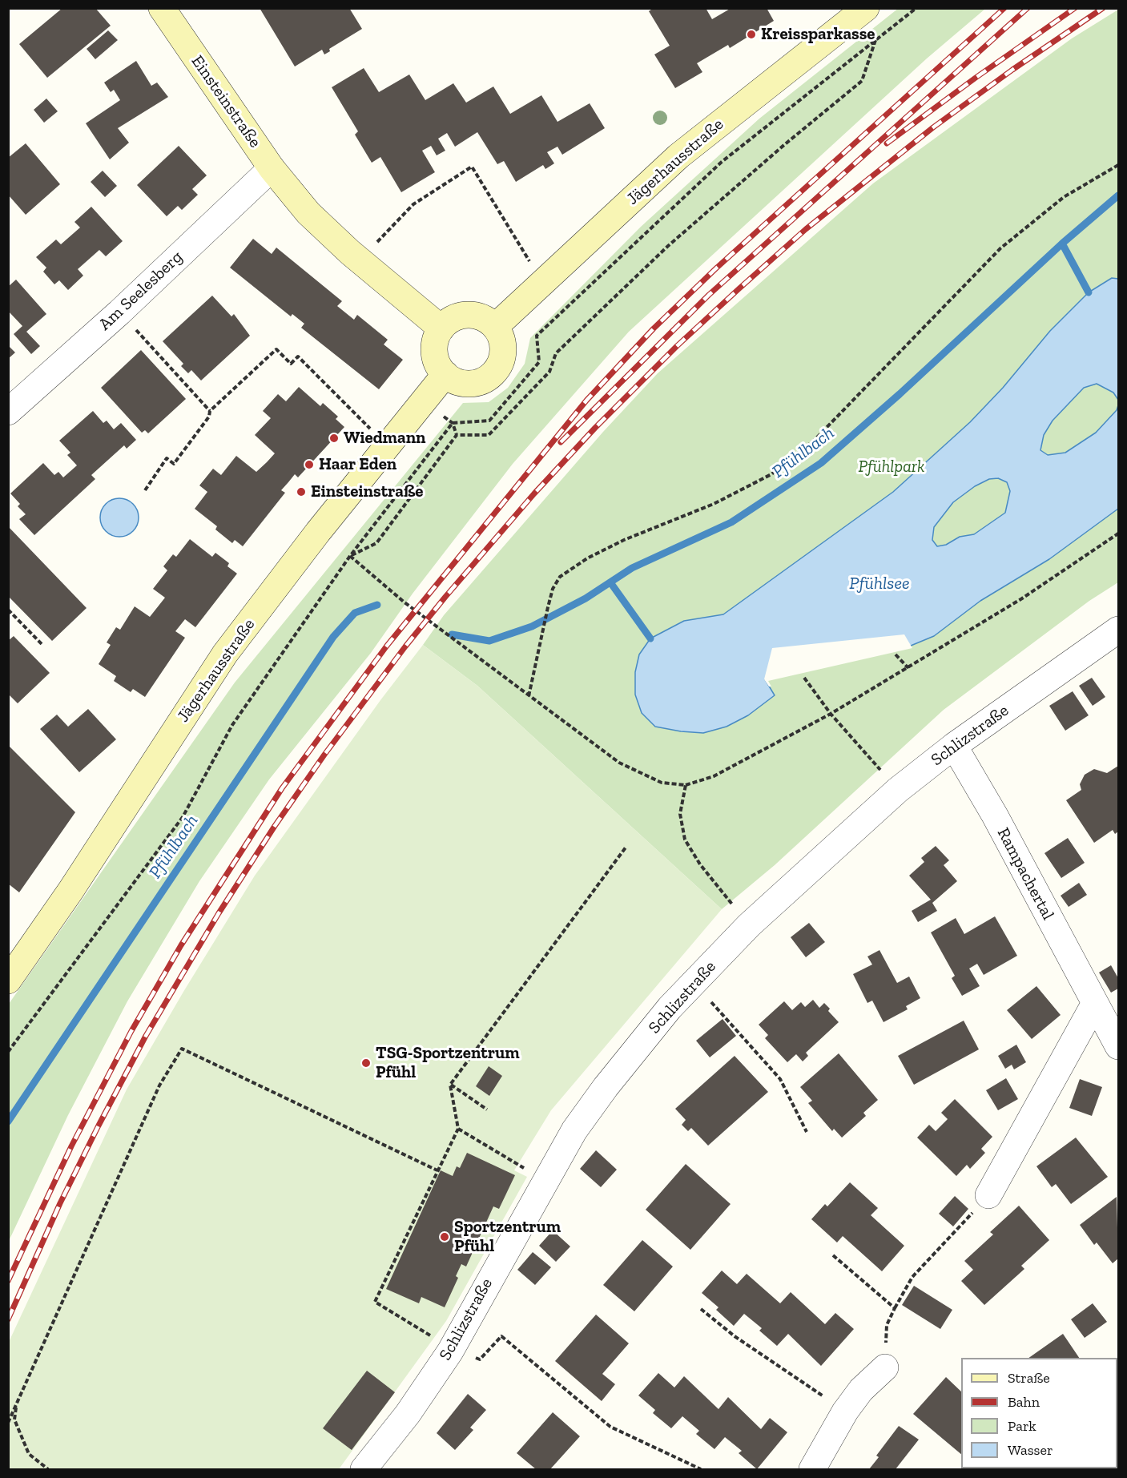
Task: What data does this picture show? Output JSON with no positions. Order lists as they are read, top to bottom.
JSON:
{
  "streets": {
    "street": [
      "Einsteinstraße",
      "Jägerhausstraße",
      "Am Seelesberg",
      "Schlizstraße",
      "Rampachertal"
    ]
  },
  "crossings": [
    ["Einsteinstraße", "Jägerhausstraße"],
    ["Einsteinstraße", "Am Seelesberg"],
    ["Schlizstraße", "Rampachertal"]
  ],
  "water": ["Pfühlbach", "Pfühlsee"],
  "parks": ["Pfühlpark"],
  "places": [
    "Kreissparkasse",
    "Wiedmann",
    "Haar Eden",
    "Einsteinstraße",
    "TSG-Sportzentrum Pfühl",
    "Sportzentrum Pfühl"
  ],
  "legend": [
    "Straße",
    "Bahn",
    "Park",
    "Wasser"
  ]
}
